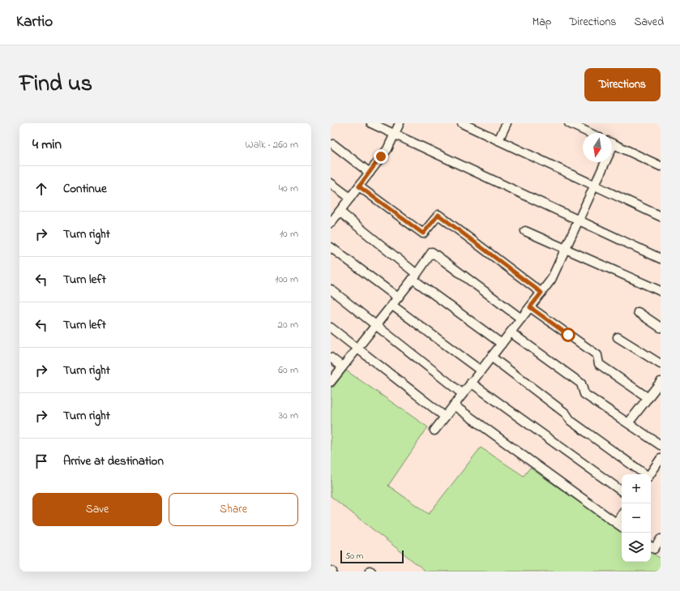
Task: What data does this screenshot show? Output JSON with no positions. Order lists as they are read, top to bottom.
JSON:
{
  "scale_bar": "50 m",
  "north": "bottom",
  "page": {
    "header": "Kartio",
    "nav": ["Map", "Directions", "Saved"],
    "title": "Find us",
    "buttons": [
      "Directions",
      ["Save", "Share"]
    ],
    "heading": ["4 min", "Walk · 260 m"],
    "list": [
      ["Continue", "40 m"],
      ["Turn right", "10 m"],
      ["Turn left", "100 m"],
      ["Turn left", "20 m"],
      ["Turn right", "60 m"],
      ["Turn right", "30 m"],
      "Arrive at destination"
    ],
    "map_buttons": ["+", "−"],
    "scale": "50 m"
  }
}
